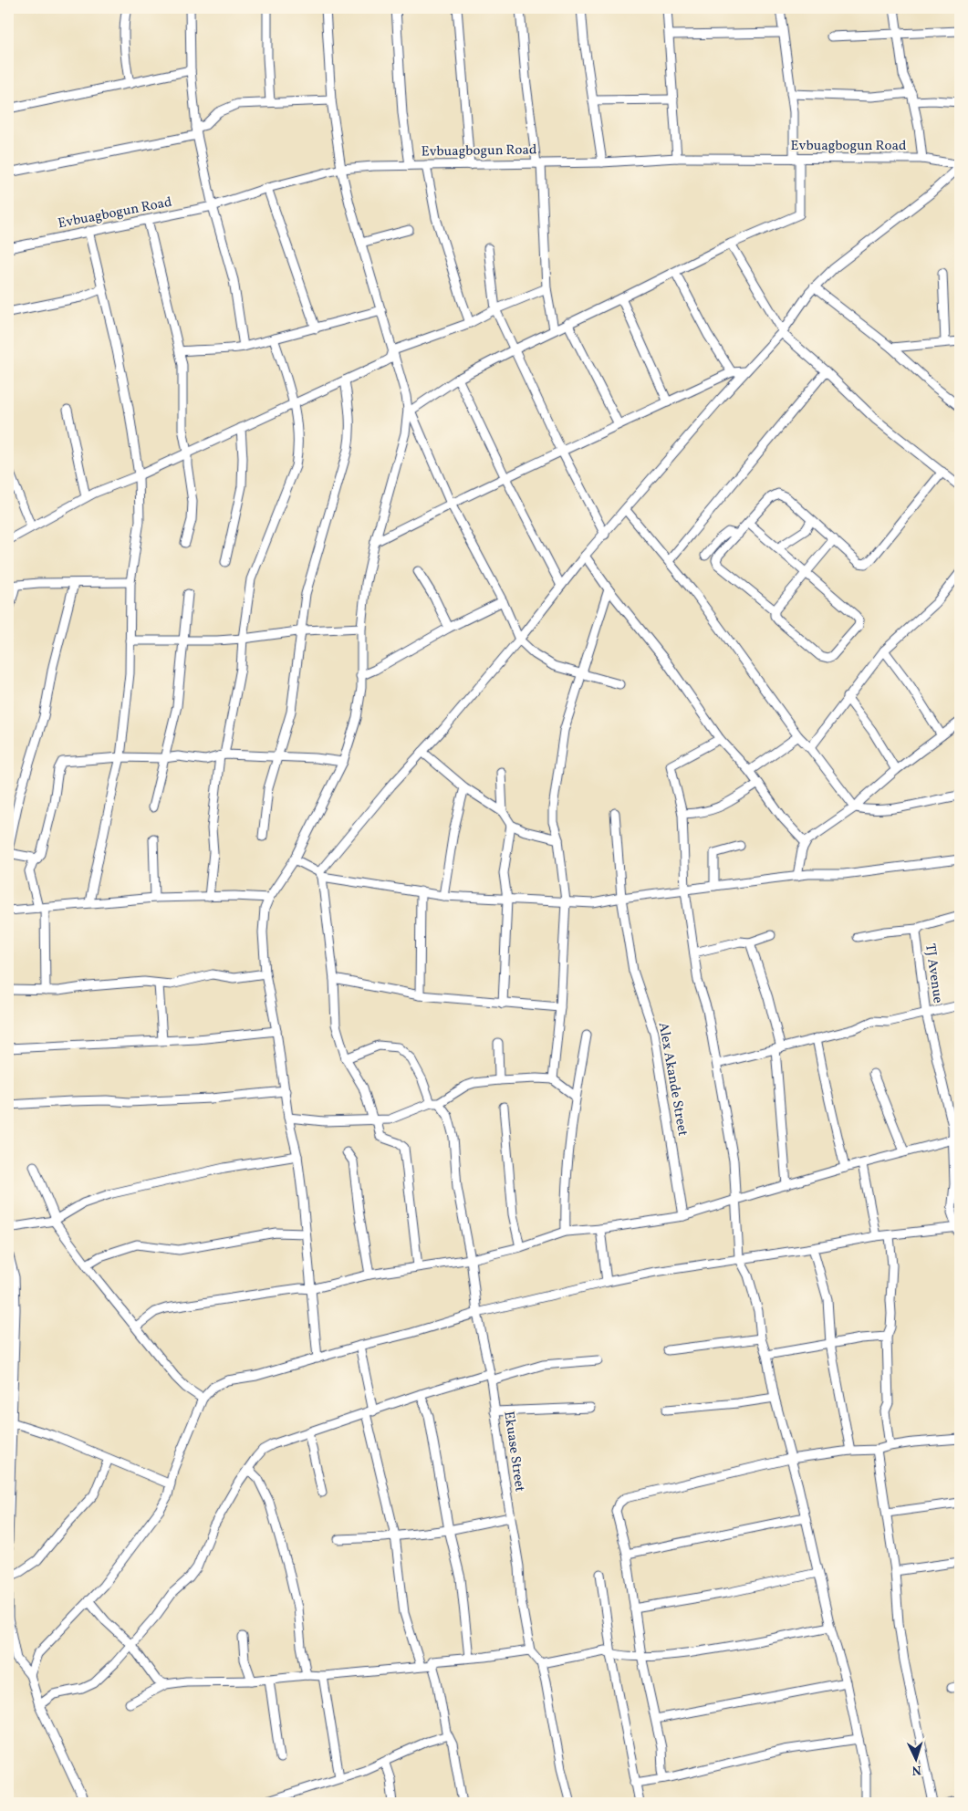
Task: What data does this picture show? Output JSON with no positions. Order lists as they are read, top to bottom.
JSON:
{
  "streets": {
    "street": [
      "Evbuagbogun Road",
      "TJ Avenue",
      "Alex Akande Street",
      "Ekuase Street"
    ]
  },
  "north": "bottom"
}
